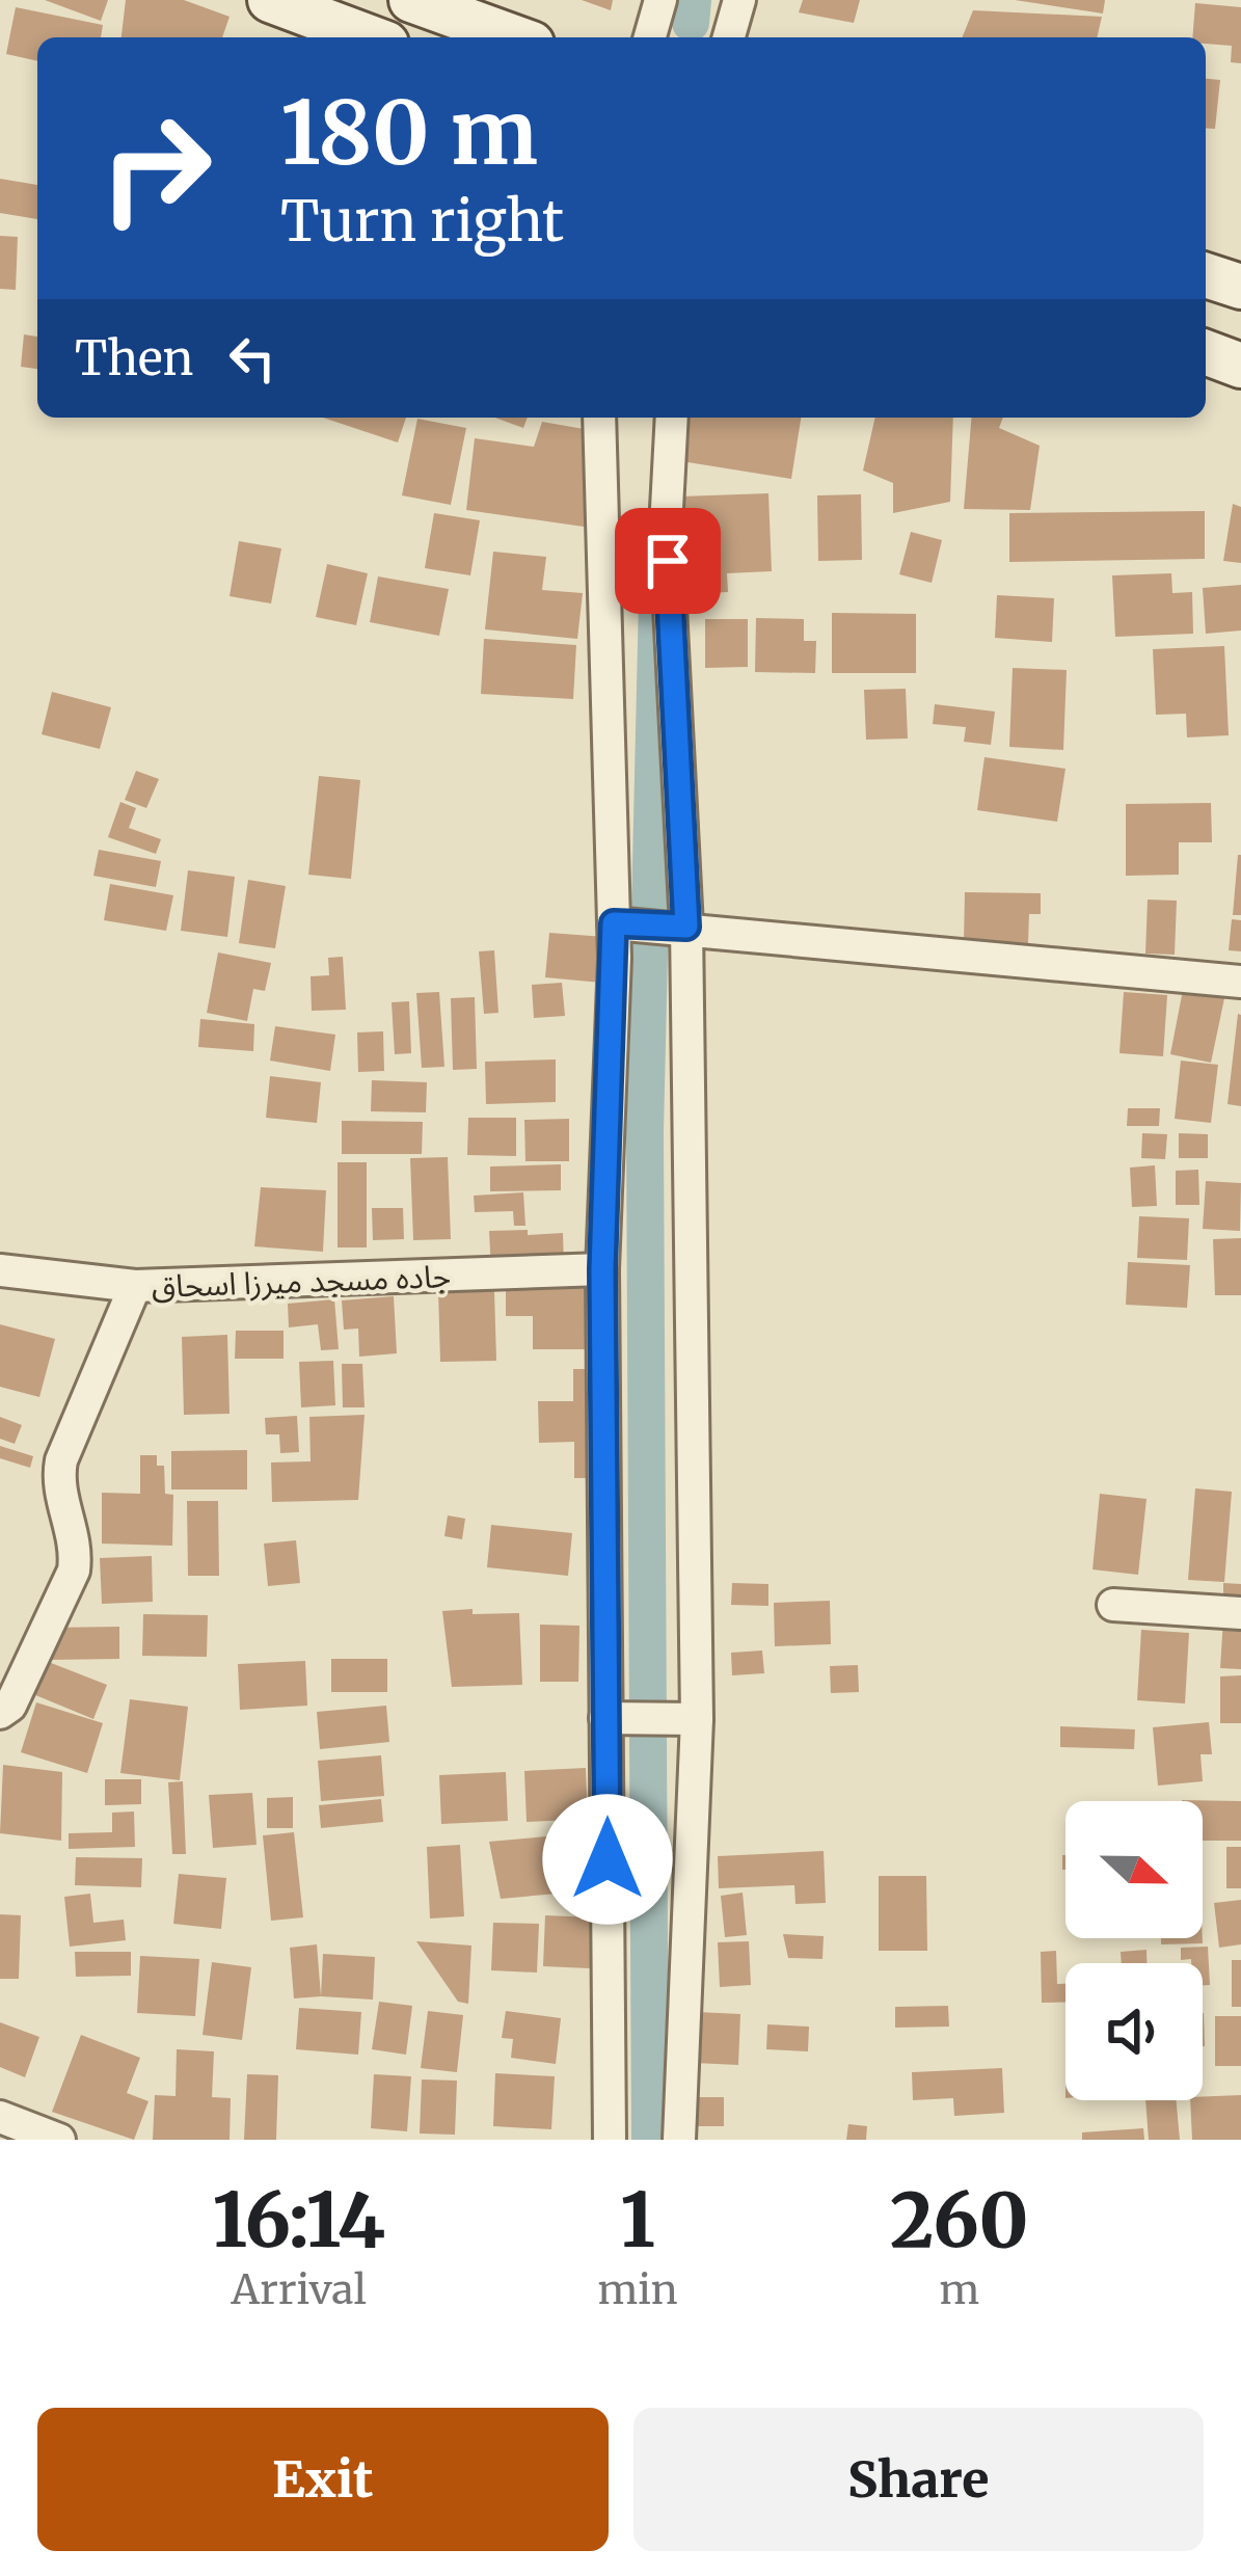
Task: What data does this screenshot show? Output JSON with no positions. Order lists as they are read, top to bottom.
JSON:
{
  "streets": {
    "street": ["جاده مسجد ميرزا اسحاق"]
  },
  "north": "right",
  "page": {
    "turn": ["180 m", "Turn right"],
    "then": "Then",
    "eta": [
      "16:14",
      "Arrival",
      "1",
      "min",
      "260",
      "m"
    ],
    "buttons": ["Exit", "Share"]
  }
}
